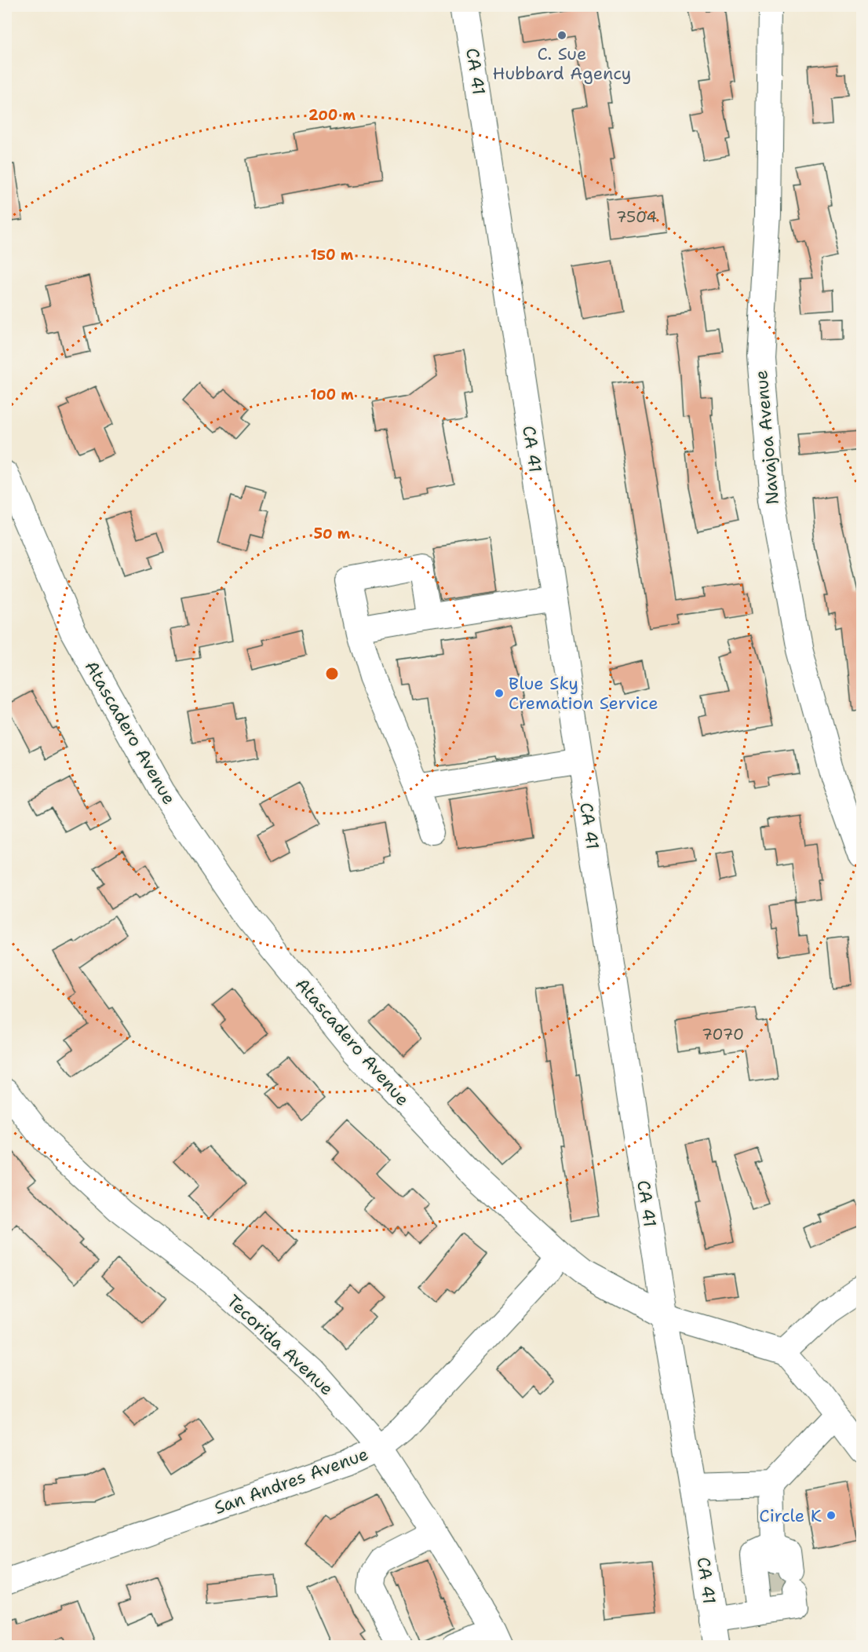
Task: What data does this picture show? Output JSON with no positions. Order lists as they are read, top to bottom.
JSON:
{
  "streets": {
    "main road": ["CA 41", "Atascadero Avenue"],
    "street": ["Navajoa Avenue", "Tecorida Avenue", "San Andres Avenue"]
  },
  "crossings": [
    ["CA 41", "Atascadero Avenue"],
    ["Atascadero Avenue", "San Andres Avenue"],
    ["Tecorida Avenue", "San Andres Avenue"]
  ],
  "places": ["C. Sue Hubbard Agency", "Blue Sky Cremation Service", "Circle K"],
  "house_numbers": ["7504", "7070"],
  "rings": [
    "200 m",
    "150 m",
    "100 m",
    "50 m"
  ]
}
